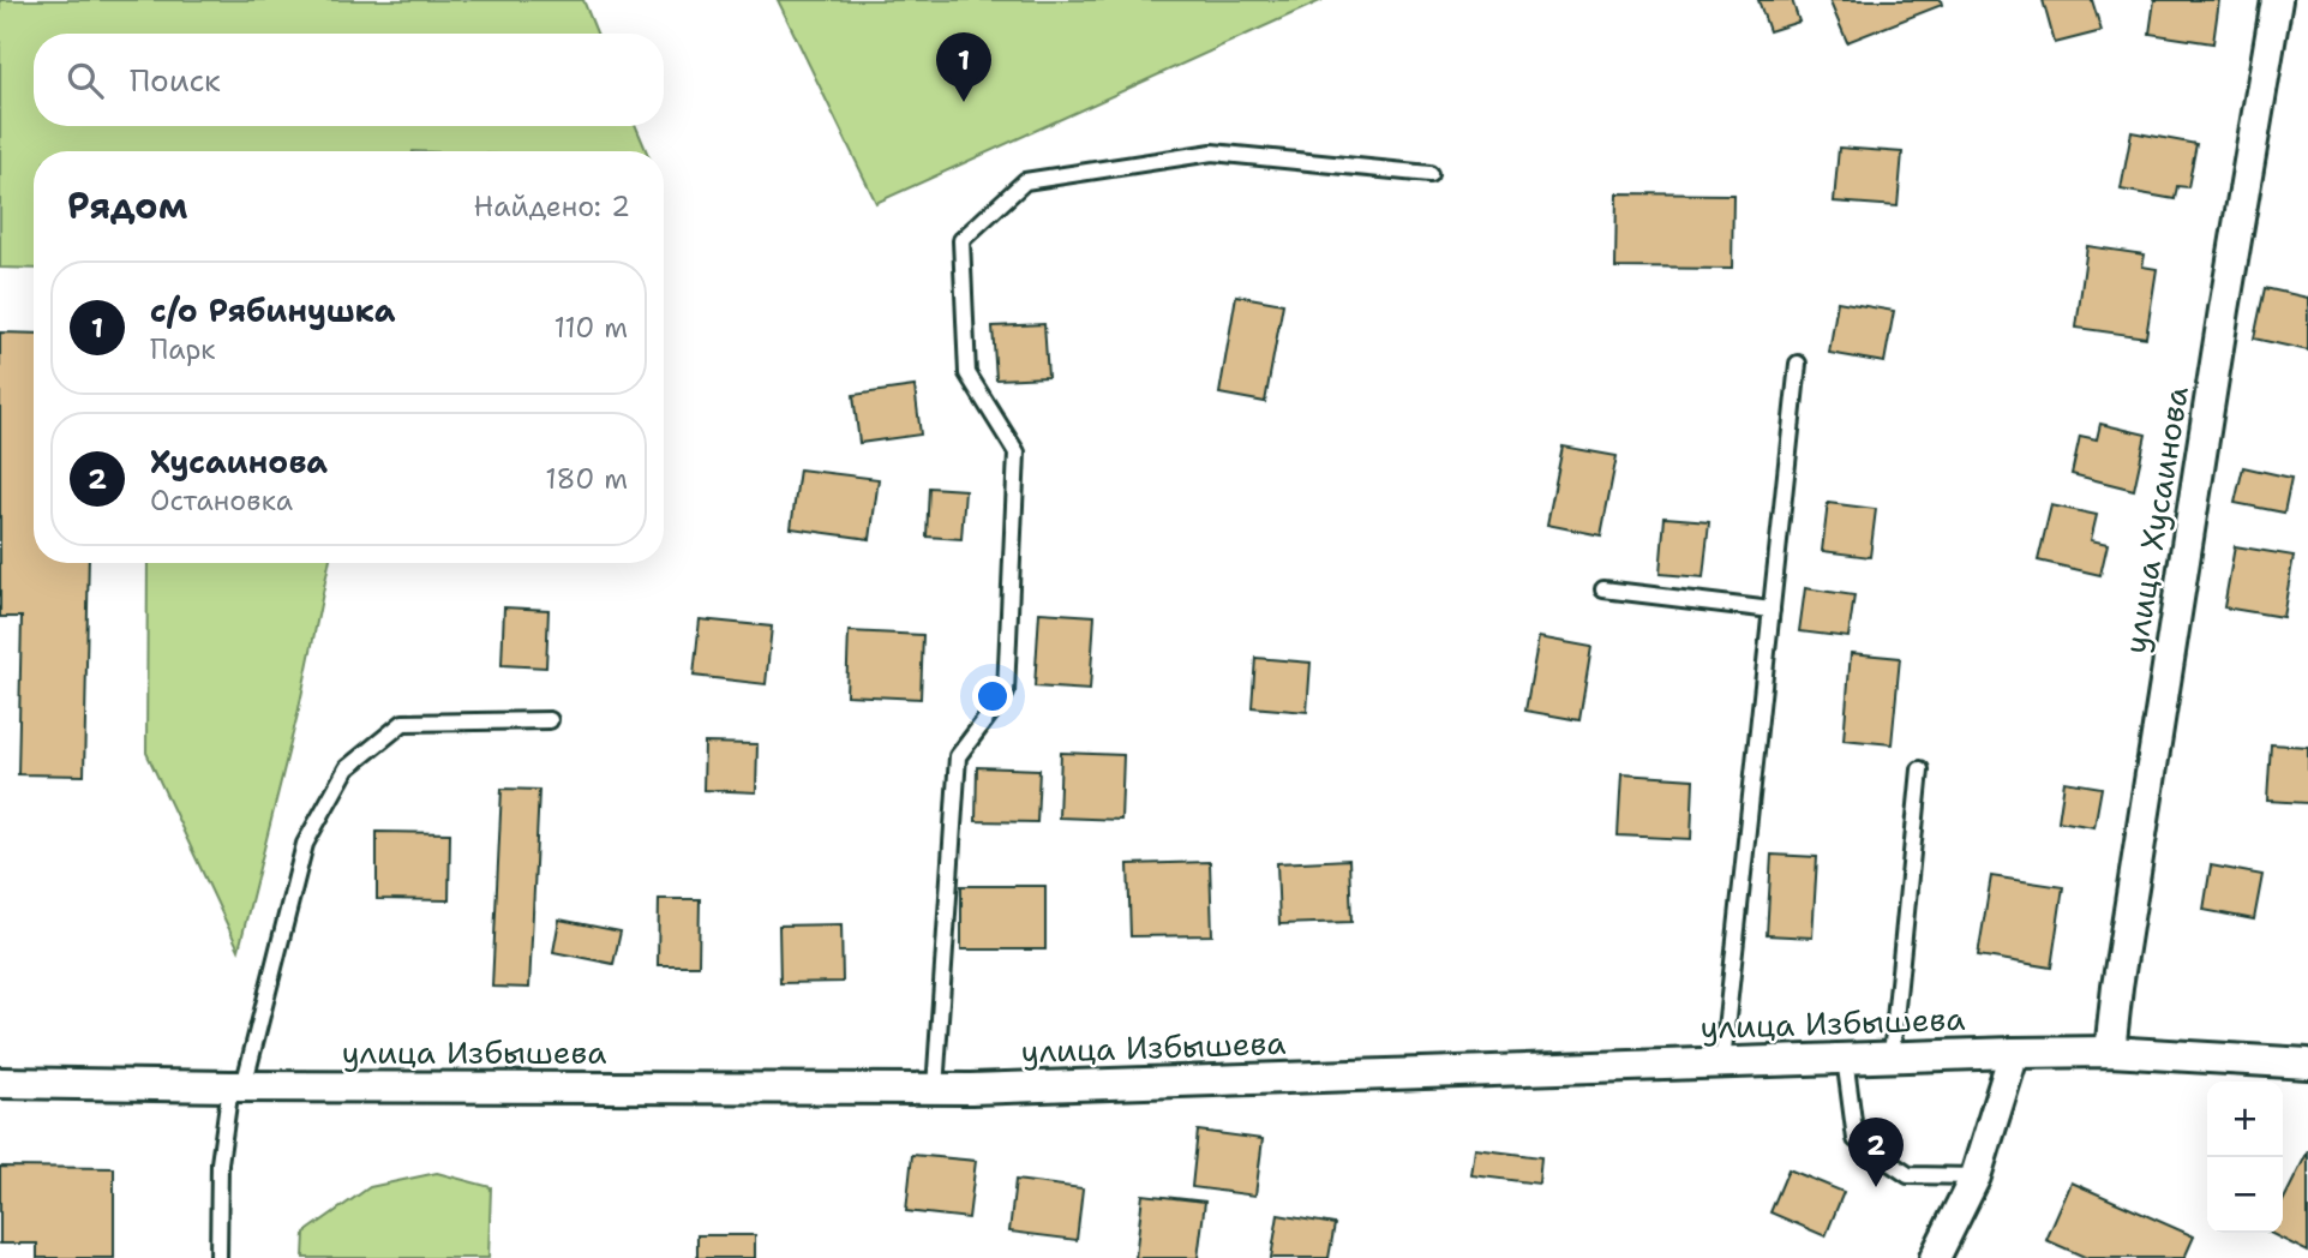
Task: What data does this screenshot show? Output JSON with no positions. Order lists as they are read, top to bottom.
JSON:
{
  "streets": {
    "street": ["улица Хусаинова", "улица Избышева"]
  },
  "crossings": [
    ["улица Хусаинова", "улица Избышева"]
  ],
  "page": {
    "pins": ["1", "2"],
    "search": "Поиск",
    "heading": ["Рядом", "Найдено: 2"],
    "list": [
      {
        "mark": "1",
        "name": "с/о Рябинушка",
        "note": "Парк",
        "value": "110 m"
      },
      {
        "mark": "2",
        "name": "Хусаинова",
        "note": "Остановка",
        "value": "180 m"
      }
    ],
    "map_buttons": ["+", "−"]
  }
}
